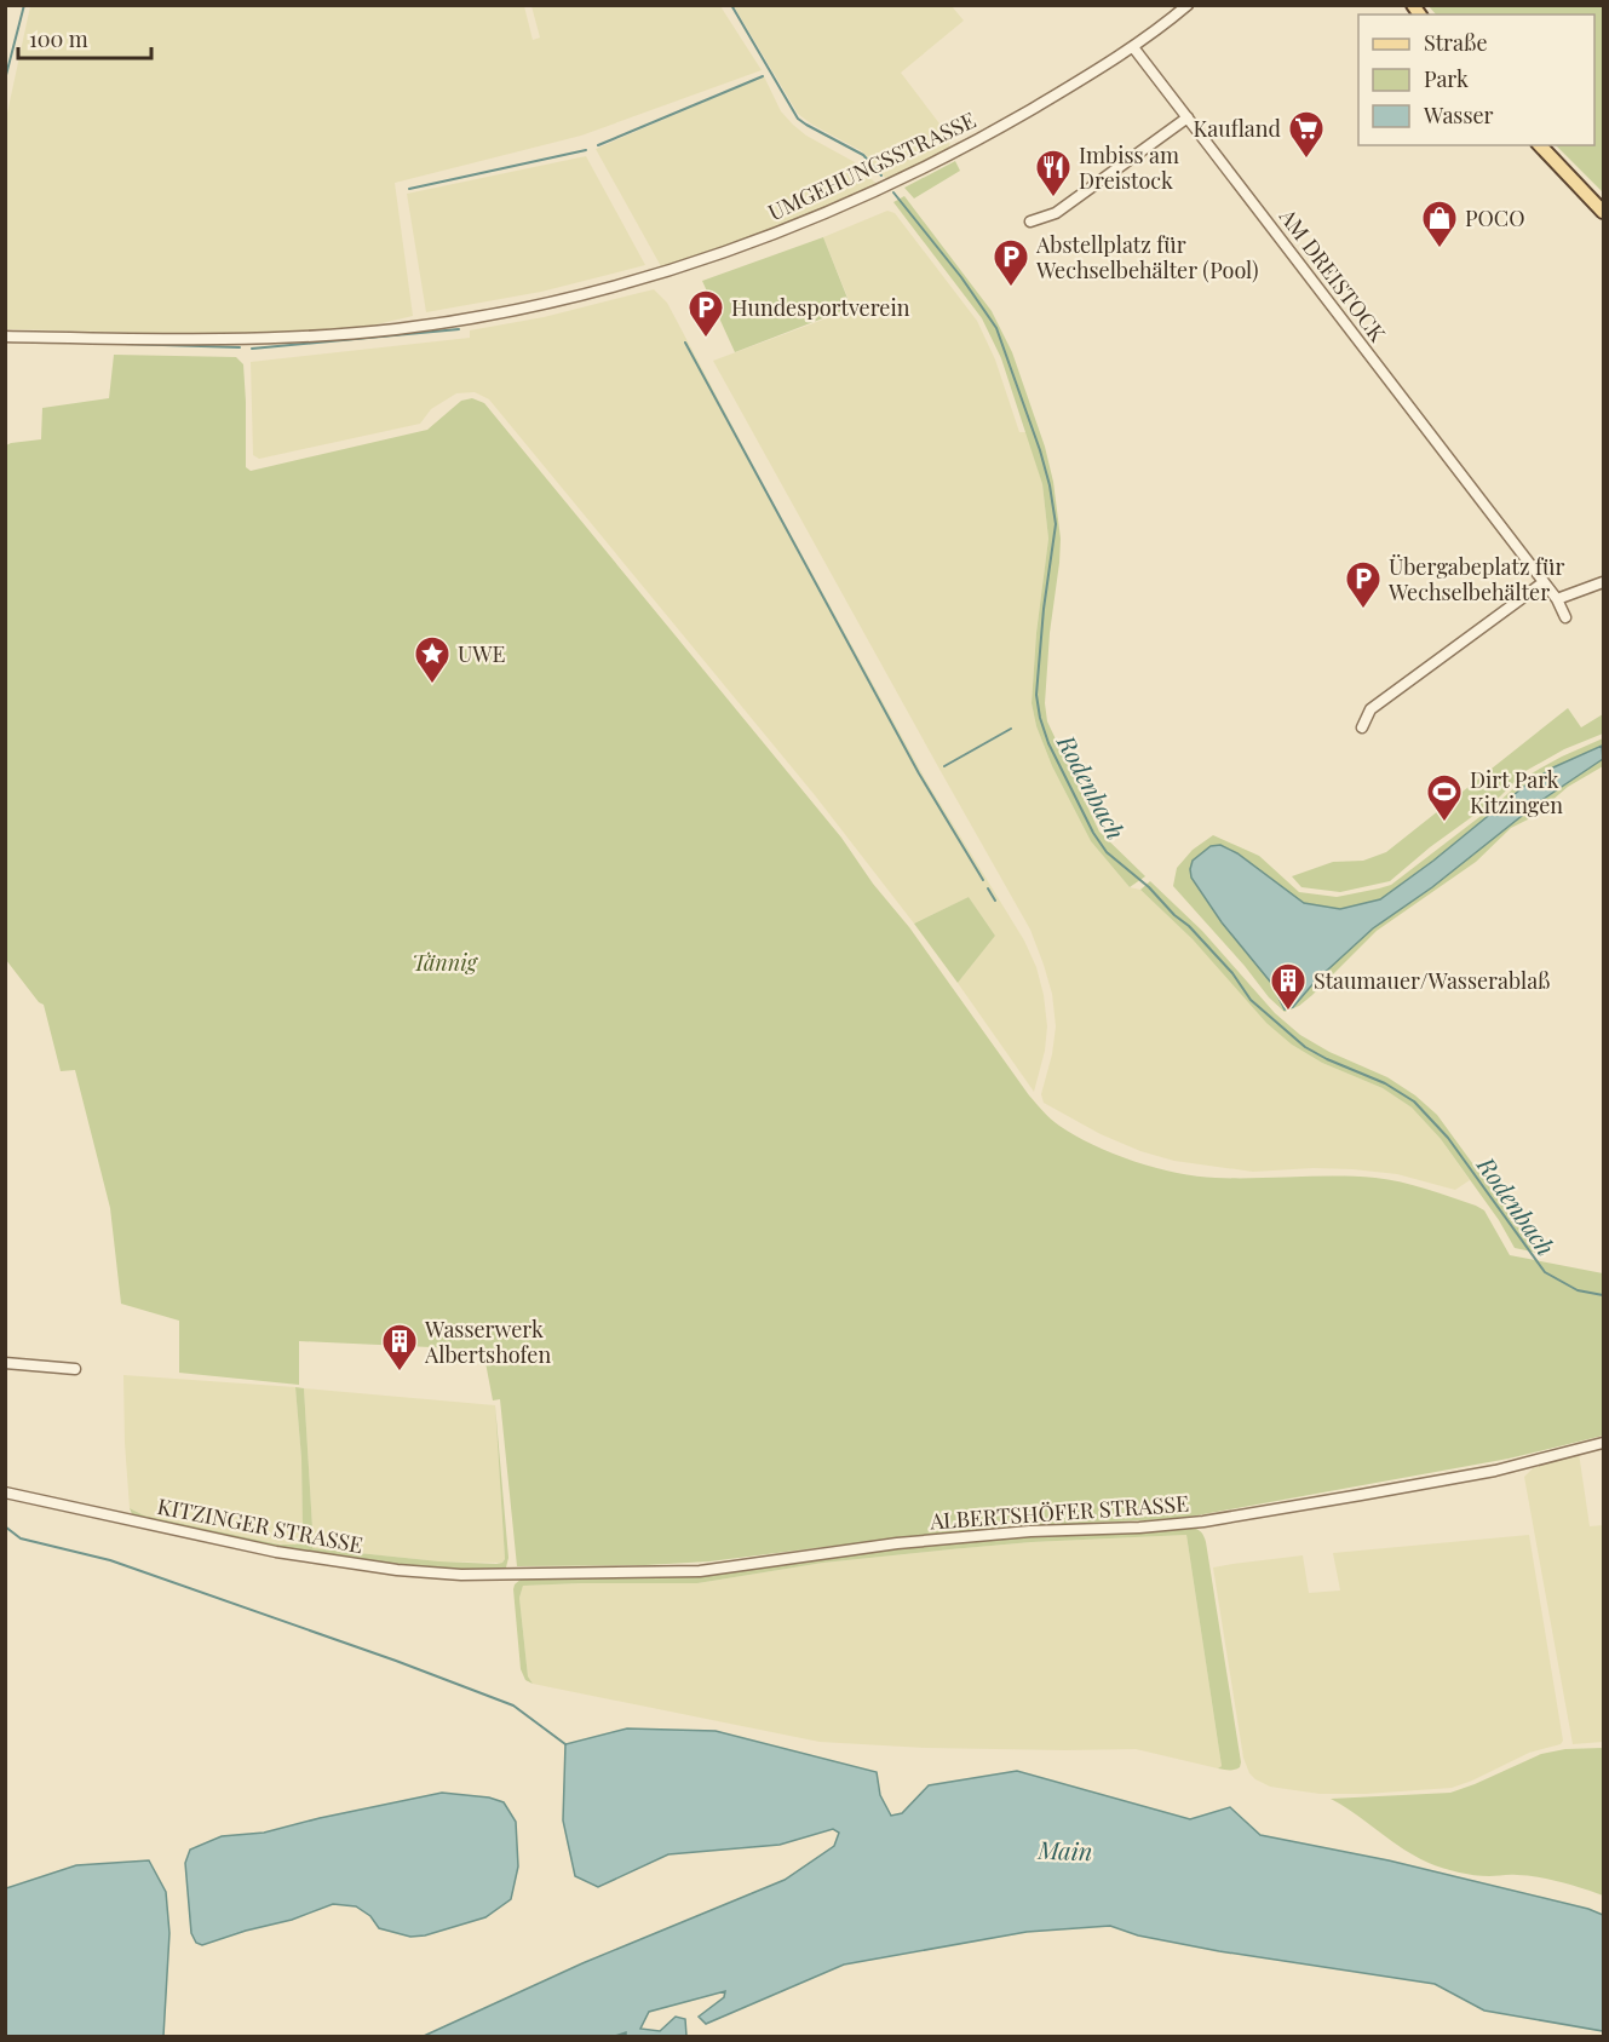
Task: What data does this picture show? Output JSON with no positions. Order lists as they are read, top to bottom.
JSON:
{
  "streets": {
    "street": [
      "UMGEHUNGSSTRASSE",
      "AM DREISTOCK",
      "ALBERTSHÖFER STRASSE",
      "KITZINGER STRASSE"
    ]
  },
  "crossings": [
    ["UMGEHUNGSSTRASSE", "AM DREISTOCK"],
    ["ALBERTSHÖFER STRASSE", "KITZINGER STRASSE"]
  ],
  "water": ["Rodenbach", "Main"],
  "parks": ["Tännig"],
  "places": {
    "supermarket": ["Kaufland"],
    "restaurant": ["Imbiss am Dreistock"],
    "shop": ["POCO"],
    "parking": ["Abstellplatz für Wechselbehälter (Pool)", "Hundesportverein", "Übergabeplatz für Wechselbehälter"],
    "place": ["UWE"],
    "sports": ["Dirt Park Kitzingen"],
    "building": ["Staumauer/Wasserablaß", "Wasserwerk Albertshofen"]
  },
  "legend": ["Straße", "Park", "Wasser"],
  "scale_bar": "100 m"
}
